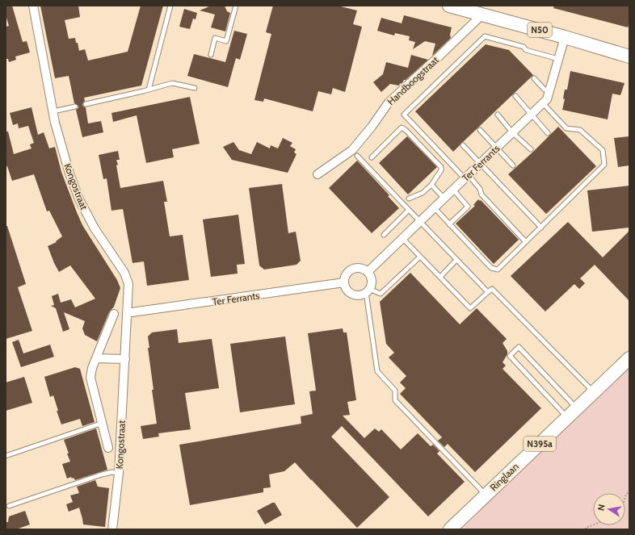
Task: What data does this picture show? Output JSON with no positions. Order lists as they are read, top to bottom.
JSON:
{
  "streets": {
    "main road": ["N50", "N395a", "Ringlaan"],
    "street": ["Handboogstraat", "Ter Ferrants", "Kongostraat"]
  },
  "crossings": [
    ["N50", "Handboogstraat"],
    ["N50", "Ter Ferrants"],
    ["Ter Ferrants", "Kongostraat"]
  ],
  "north": "left"
}
